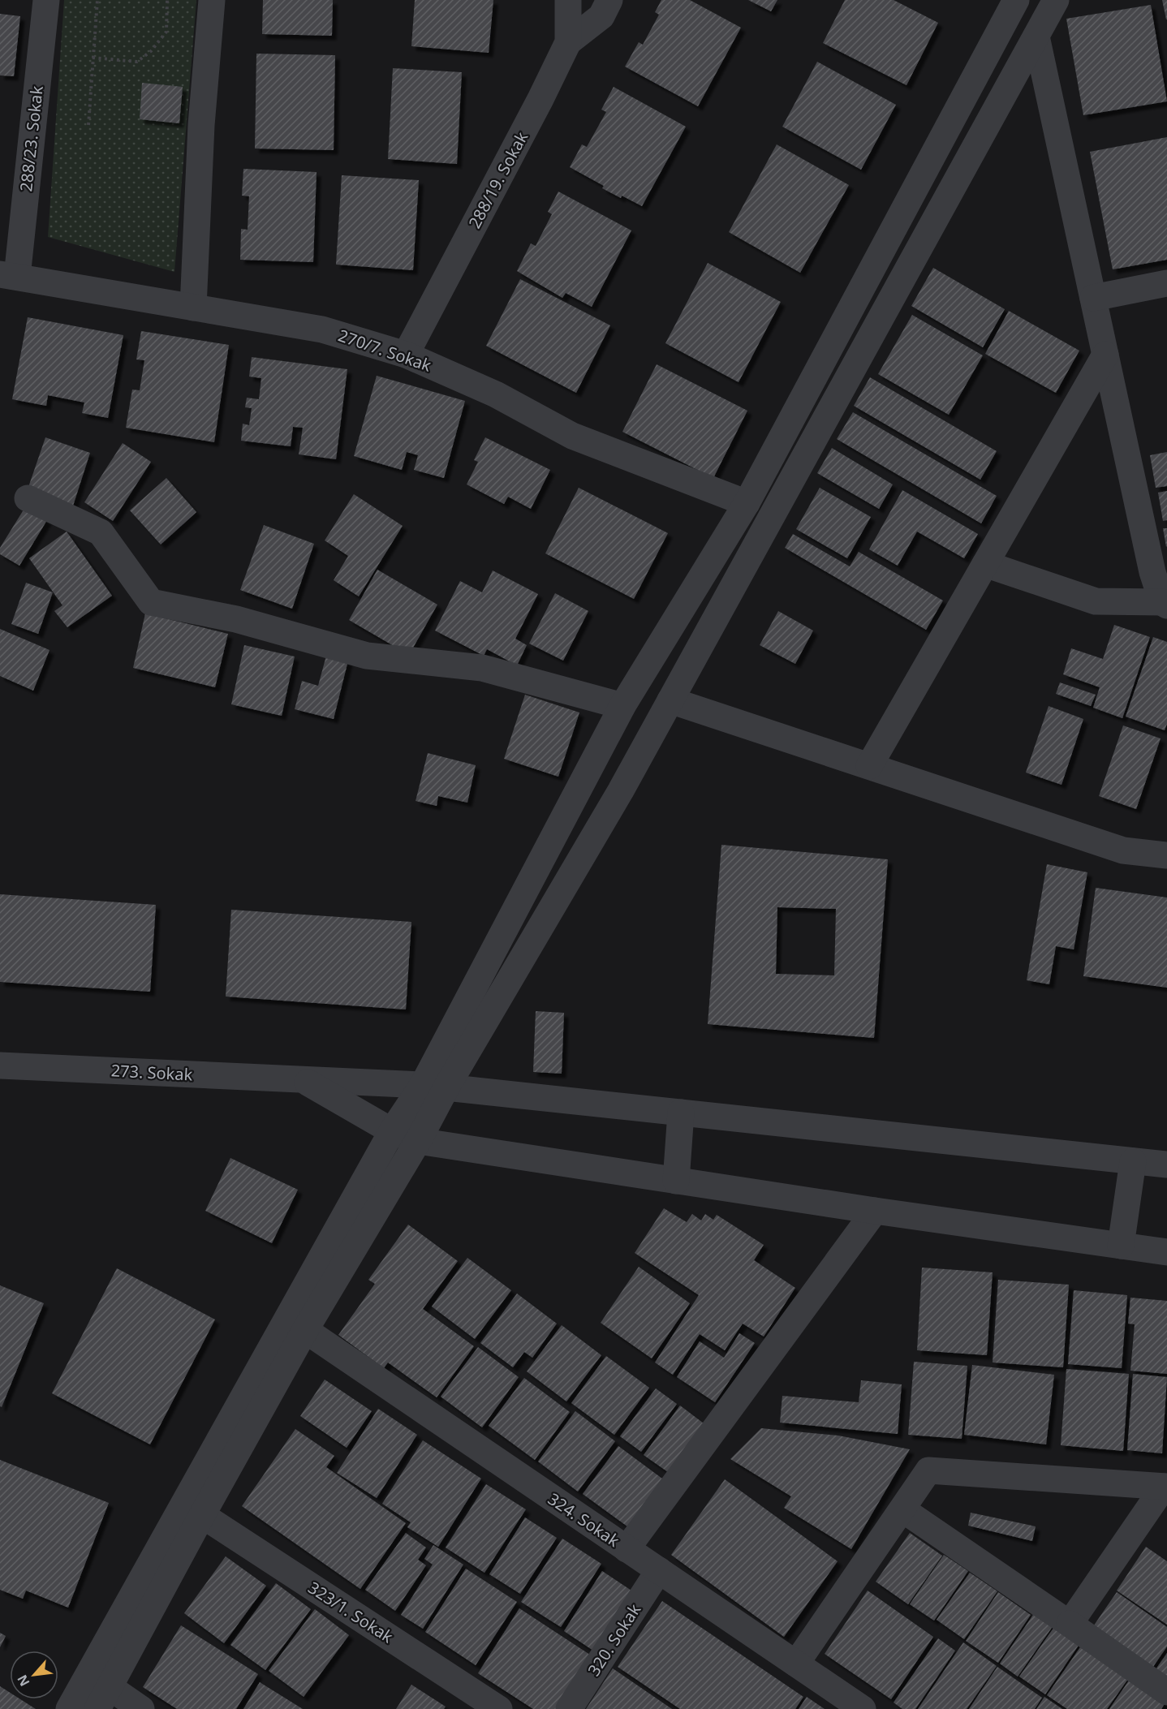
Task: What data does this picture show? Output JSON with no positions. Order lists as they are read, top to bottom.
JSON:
{
  "streets": {
    "street": [
      "288/23. Sokak",
      "288/19. Sokak",
      "270/7. Sokak",
      "273. Sokak",
      "324. Sokak",
      "323/1. Sokak",
      "320. Sokak"
    ]
  },
  "crossings": [
    ["288/23. Sokak", "270/7. Sokak"],
    ["288/19. Sokak", "270/7. Sokak"],
    ["324. Sokak", "320. Sokak"]
  ],
  "north": "bottom left"
}
